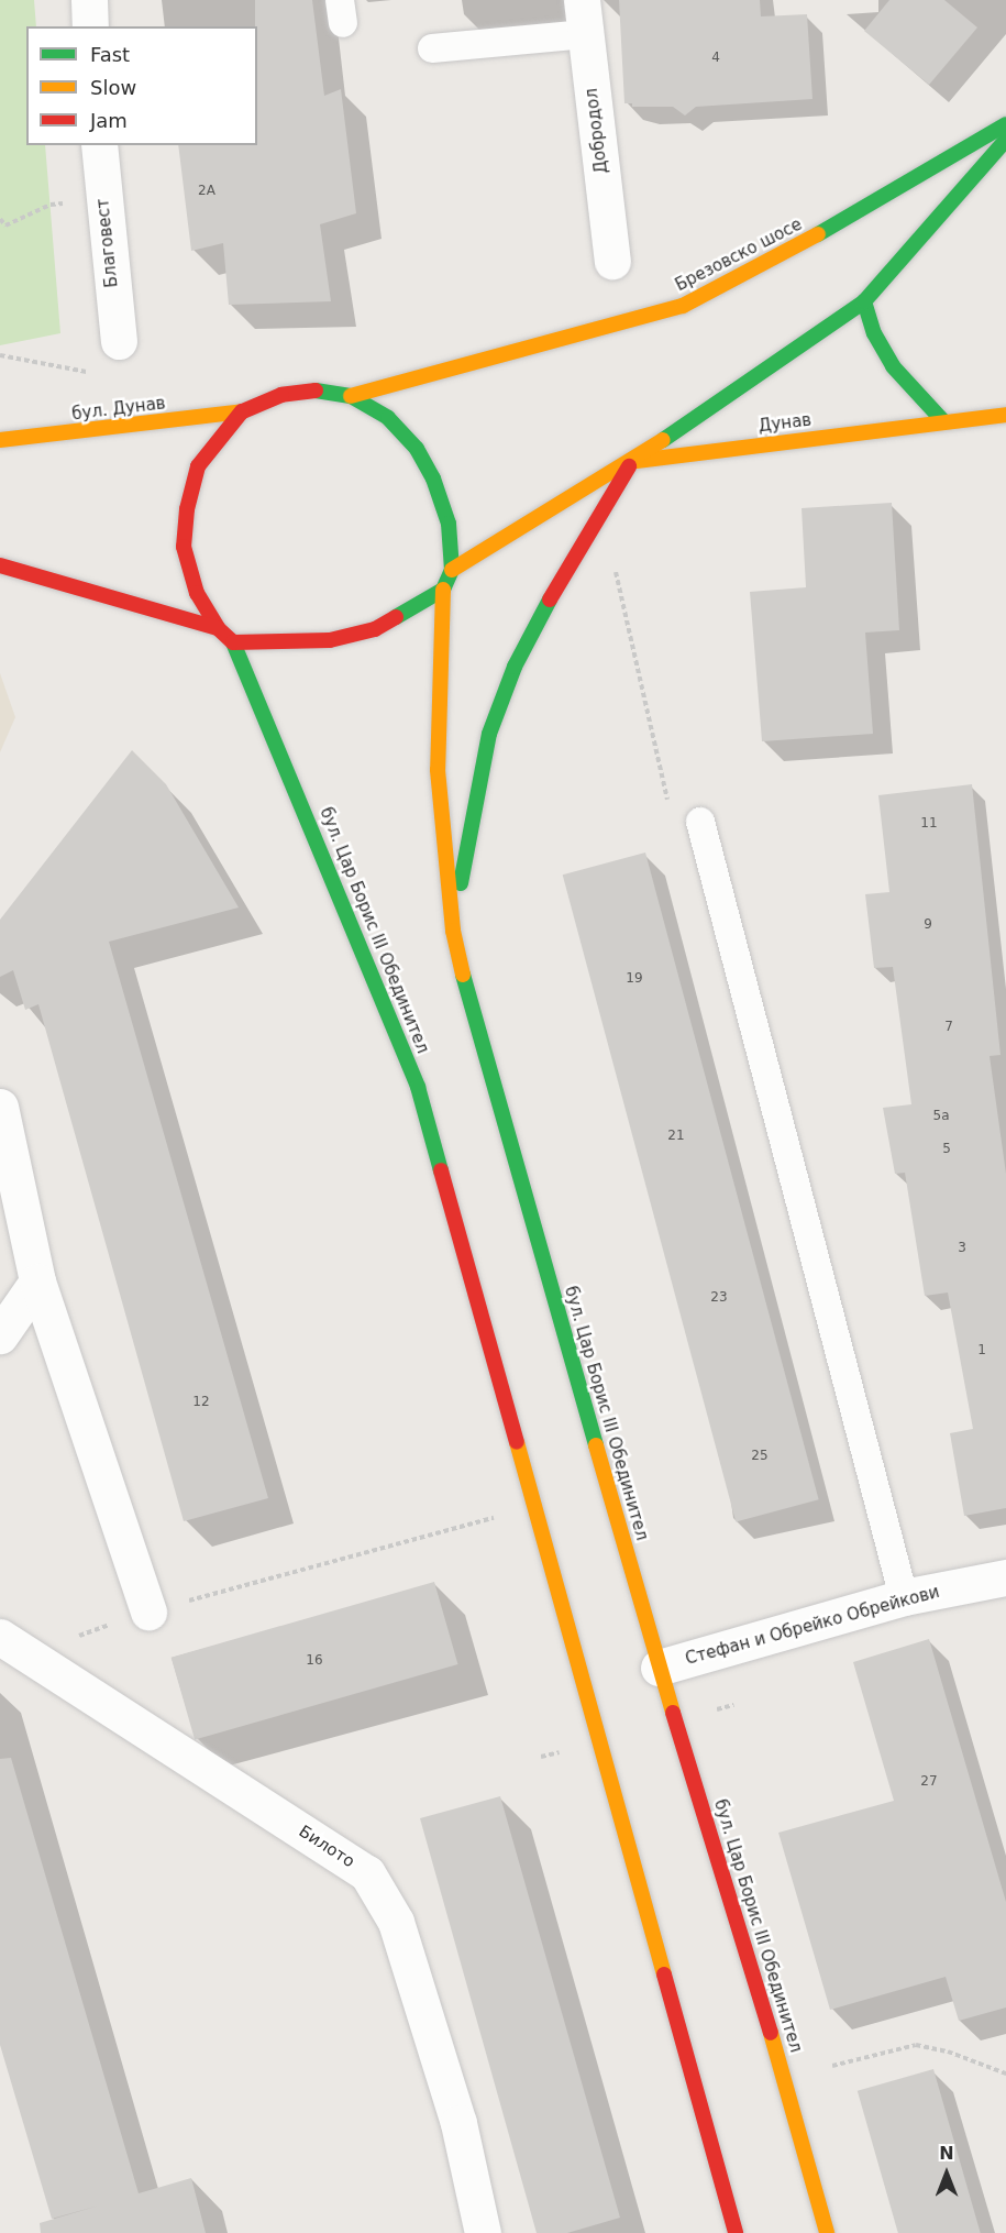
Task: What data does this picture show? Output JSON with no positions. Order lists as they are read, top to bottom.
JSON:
{
  "streets": {
    "main road": [
      "Брезовско шосе",
      "бул. Дунав",
      "Дунав",
      "бул. Цар Борис III Обединител"
    ],
    "street": [
      "Добродол",
      "Благовест",
      "Стефан и Обрейко Обрейкови",
      "Билото"
    ]
  },
  "crossings": [
    ["бул. Цар Борис III Обединител", "Стефан и Обрейко Обрейкови"]
  ],
  "house_numbers": [
    "4",
    "2А",
    "11",
    "9",
    "19",
    "7",
    "5a",
    "21",
    "5",
    "3",
    "23",
    "1",
    "12",
    "25",
    "16",
    "27"
  ],
  "legend": ["Fast", "Slow", "Jam"],
  "north": "top"
}
